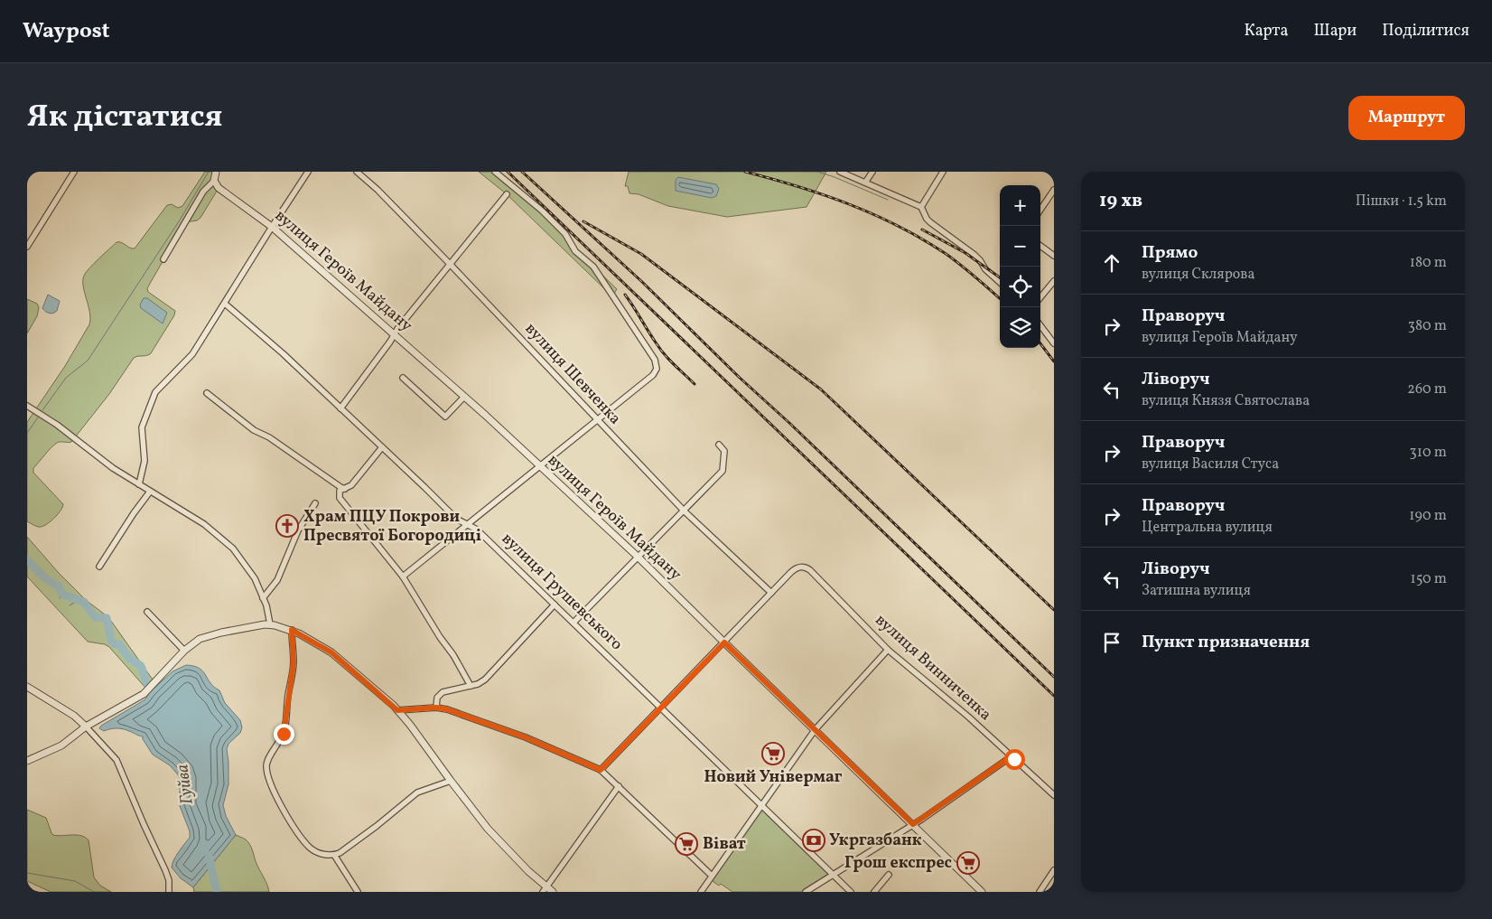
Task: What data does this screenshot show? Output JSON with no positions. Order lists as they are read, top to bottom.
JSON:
{
  "streets": {
    "street": [
      "вулиця Героїв Майдану",
      "вулиця Шевченка",
      "вулиця Грушевського",
      "вулиця Винниченка"
    ]
  },
  "crossings": [
    ["вулиця Шевченка", "вулиця Винниченка"]
  ],
  "water": ["Гуйва"],
  "places": {
    "church": ["Храм ПЦУ Покрови Пресвятої Богородиці"],
    "supermarket": ["Новий Універмаг", "Віват", "Грош експрес"],
    "bank": ["Укргазбанк"]
  },
  "page": {
    "header": "Waypost",
    "nav": ["Карта", "Шари", "Поділитися"],
    "title": "Як дістатися",
    "buttons": "Маршрут",
    "heading": ["19 хв", "Пішки · 1.5 km"],
    "map_buttons": ["+", "−"],
    "list": [
      ["Прямо", "вулиця Склярова", "180 m"],
      ["Праворуч", "вулиця Героїв Майдану", "380 m"],
      ["Ліворуч", "вулиця Князя Святослава", "260 m"],
      ["Праворуч", "вулиця Василя Стуса", "310 m"],
      ["Праворуч", "Центральна вулиця", "190 m"],
      ["Ліворуч", "Затишна вулиця", "150 m"],
      "Пункт призначення"
    ]
  }
}
